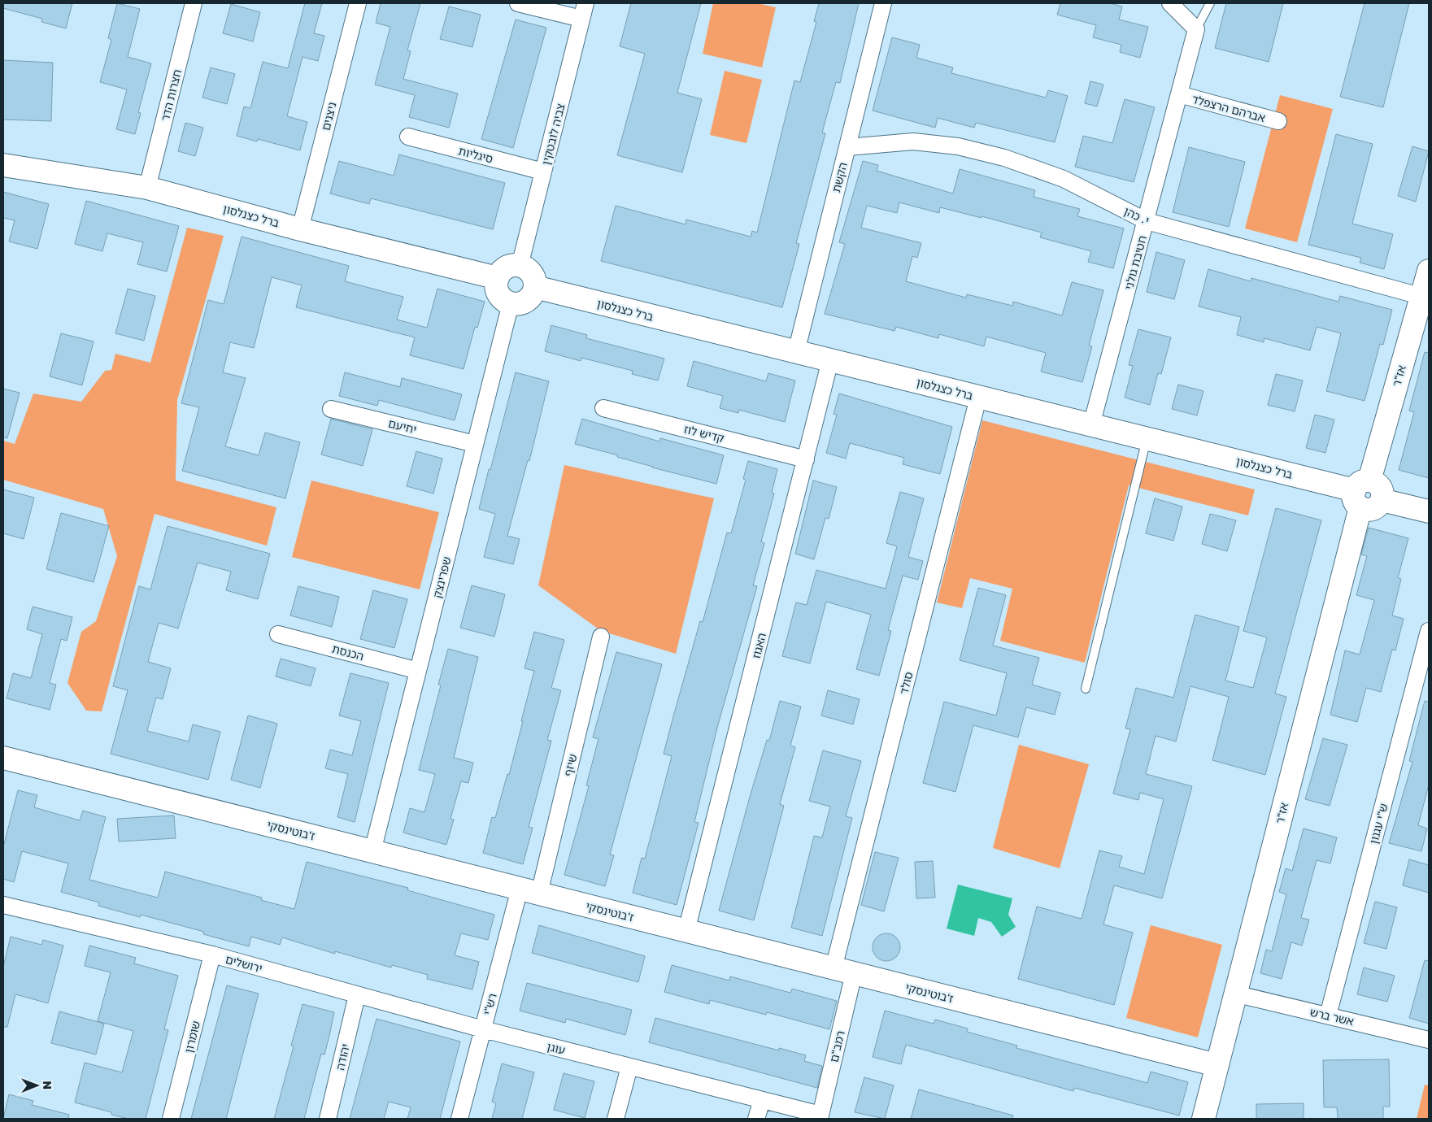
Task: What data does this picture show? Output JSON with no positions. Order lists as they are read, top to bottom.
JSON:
{
  "streets": {
    "street": [
      "חצרות הדר",
      "אברהם הרצפלד",
      "ניצנים",
      "צביה לובטקין",
      "סיגליות",
      "הקשת",
      "ברל כצנלסון",
      "י. כהן",
      "חטיבת גולני",
      "אז\"ר",
      "יחיעם",
      "קדיש לוז",
      "שפרינצק",
      "האגוז",
      "הכנסת",
      "סולד",
      "שיזף",
      "ש\"י עגנון",
      "ז'בוטינסקי",
      "ירושלים",
      "רש\"י",
      "אשר ברש",
      "שומרון",
      "רמב\"ם",
      "עוגן",
      "יהודה"
    ]
  },
  "crossings": [
    ["חצרות הדר", "ברל כצנלסון"],
    ["אברהם הרצפלד", "חטיבת גולני"],
    ["ניצנים", "ברל כצנלסון"],
    ["צביה לובטקין", "סיגליות"],
    ["צביה לובטקין", "ברל כצנלסון"],
    ["צביה לובטקין", "שפרינצק"],
    ["הקשת", "ברל כצנלסון"],
    ["הקשת", "י. כהן"],
    ["ברל כצנלסון", "חטיבת גולני"],
    ["ברל כצנלסון", "אז\"ר"],
    ["ברל כצנלסון", "שפרינצק"],
    ["ברל כצנלסון", "האגוז"],
    ["ברל כצנלסון", "סולד"],
    ["י. כהן", "חטיבת גולני"],
    ["י. כהן", "אז\"ר"],
    ["אז\"ר", "ז'בוטינסקי"],
    ["אז\"ר", "אשר ברש"],
    ["יחיעם", "שפרינצק"],
    ["קדיש לוז", "האגוז"],
    ["שפרינצק", "הכנסת"],
    ["שפרינצק", "ז'בוטינסקי"],
    ["האגוז", "ז'בוטינסקי"],
    ["סולד", "ז'בוטינסקי"],
    ["סולד", "רמב\"ם"],
    ["שיזף", "ז'בוטינסקי"],
    ["שיזף", "רש\"י"],
    ["ש\"י עגנון", "אשר ברש"],
    ["ז'בוטינסקי", "רש\"י"],
    ["ז'בוטינסקי", "רמב\"ם"],
    ["ירושלים", "רש\"י"],
    ["ירושלים", "שומרון"],
    ["ירושלים", "עוגן"],
    ["ירושלים", "יהודה"],
    ["רש\"י", "עוגן"],
    ["רמב\"ם", "עוגן"]
  ],
  "north": "right"
}
